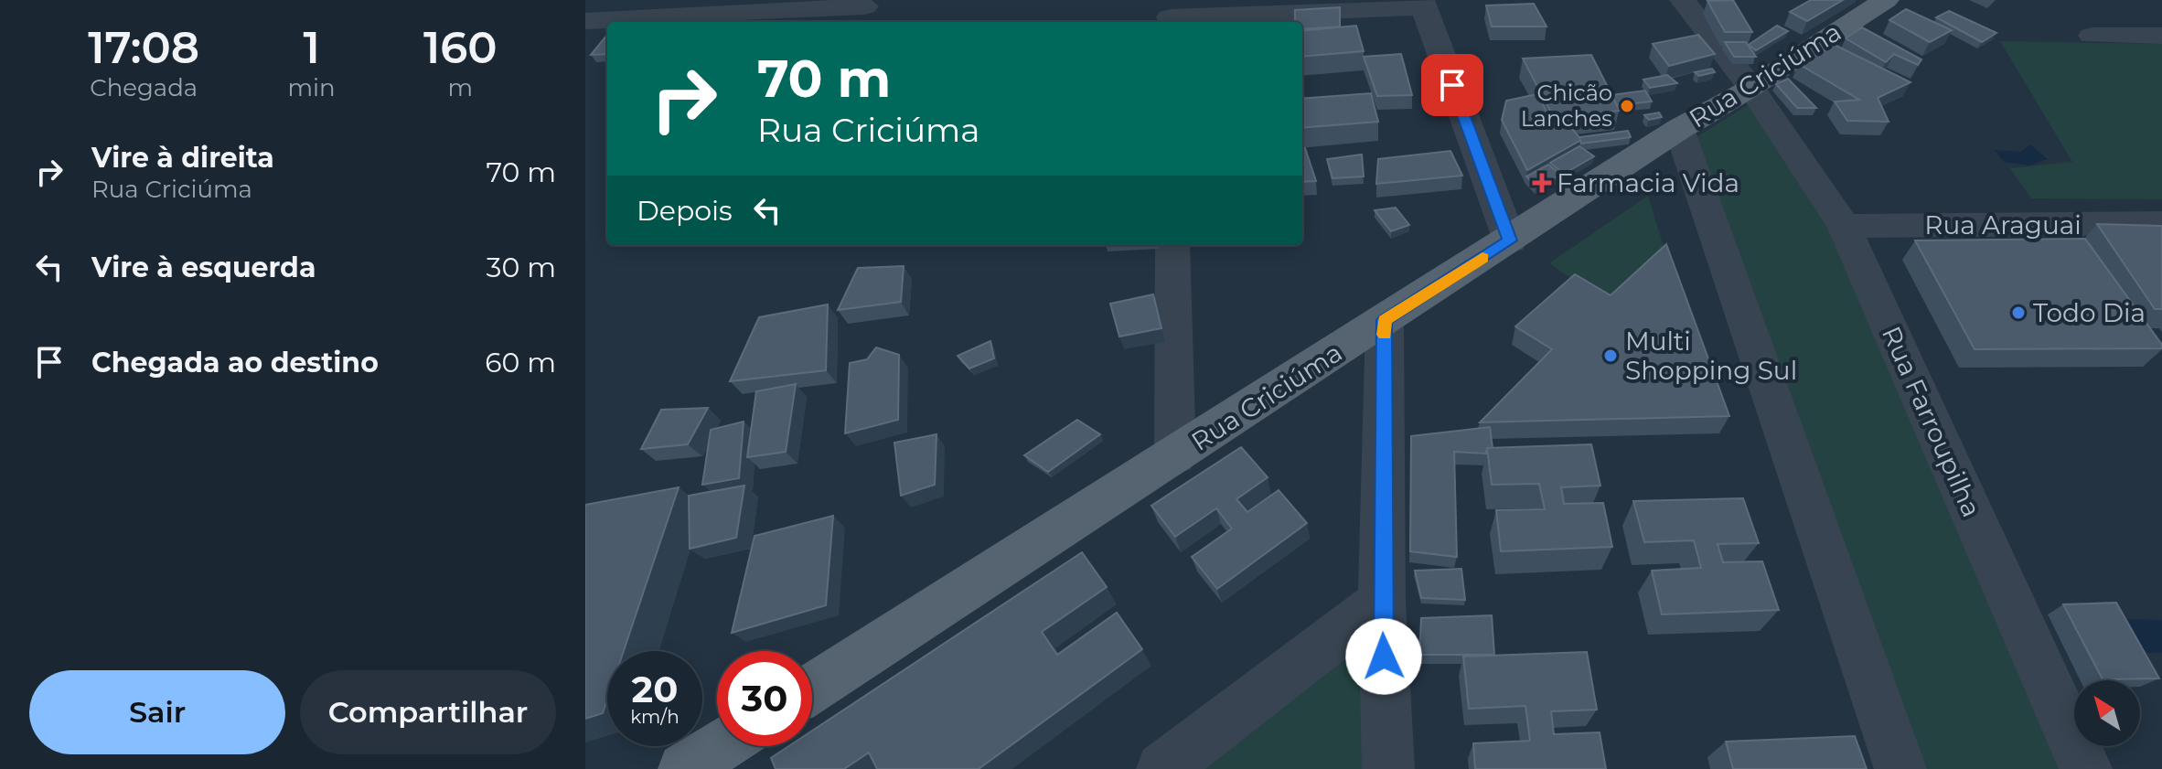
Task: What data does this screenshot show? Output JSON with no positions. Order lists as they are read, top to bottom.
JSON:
{
  "streets": {
    "main road": ["Rua Criciúma"],
    "street": ["Rua Araguai", "Rua Farroupilha"]
  },
  "crossings": [
    ["Rua Criciúma", "Rua Farroupilha"],
    ["Rua Araguai", "Rua Farroupilha"]
  ],
  "places": {
    "other": ["Chicão Lanches", "Todo Dia", "Multi Shopping Sul"],
    "health": ["Farmacia Vida"]
  },
  "north": "top left",
  "page": {
    "eta": [
      "17:08",
      "Chegada",
      "1",
      "min",
      "160",
      "m"
    ],
    "turn": ["70 m", "Rua Criciúma"],
    "list": [
      {
        "name": "Vire à direita",
        "note": "Rua Criciúma",
        "value": "70 m"
      },
      {
        "name": "Vire à esquerda",
        "value": "30 m"
      },
      {
        "name": "Chegada ao destino",
        "value": "60 m"
      }
    ],
    "then": "Depois",
    "speed": "20 km/h",
    "limit": "30",
    "buttons": ["Sair", "Compartilhar"]
  }
}
